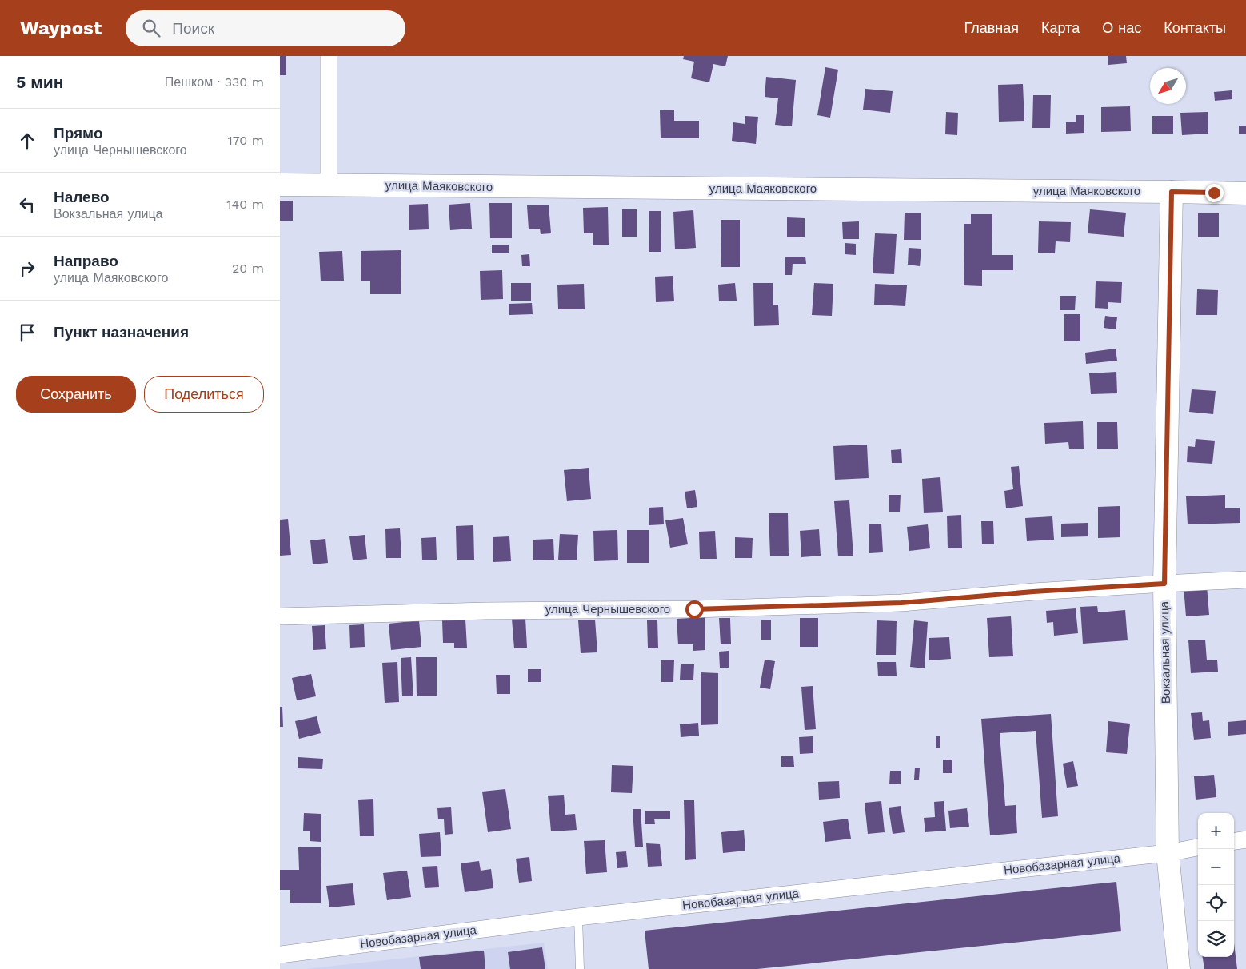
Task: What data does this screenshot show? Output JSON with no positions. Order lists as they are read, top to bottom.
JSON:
{
  "streets": {
    "main road": ["улица Маяковского", "Вокзальная улица"],
    "street": ["улица Чернышевского", "Новобазарная улица"]
  },
  "crossings": [
    ["улица Маяковского", "Вокзальная улица"],
    ["улица Чернышевского", "Вокзальная улица"],
    ["Вокзальная улица", "Новобазарная улица"]
  ],
  "north": "bottom left",
  "page": {
    "header": "Waypost",
    "search": "Поиск",
    "nav": [
      "Главная",
      "Карта",
      "О нас",
      "Контакты"
    ],
    "heading": ["5 мин", "Пешком · 330 m"],
    "list": [
      ["Прямо", "улица Чернышевского", "170 m"],
      ["Налево", "Вокзальная улица", "140 m"],
      ["Направо", "улица Маяковского", "20 m"],
      "Пункт назначения"
    ],
    "buttons": ["Сохранить", "Поделиться"],
    "map_buttons": ["+", "−"]
  }
}
